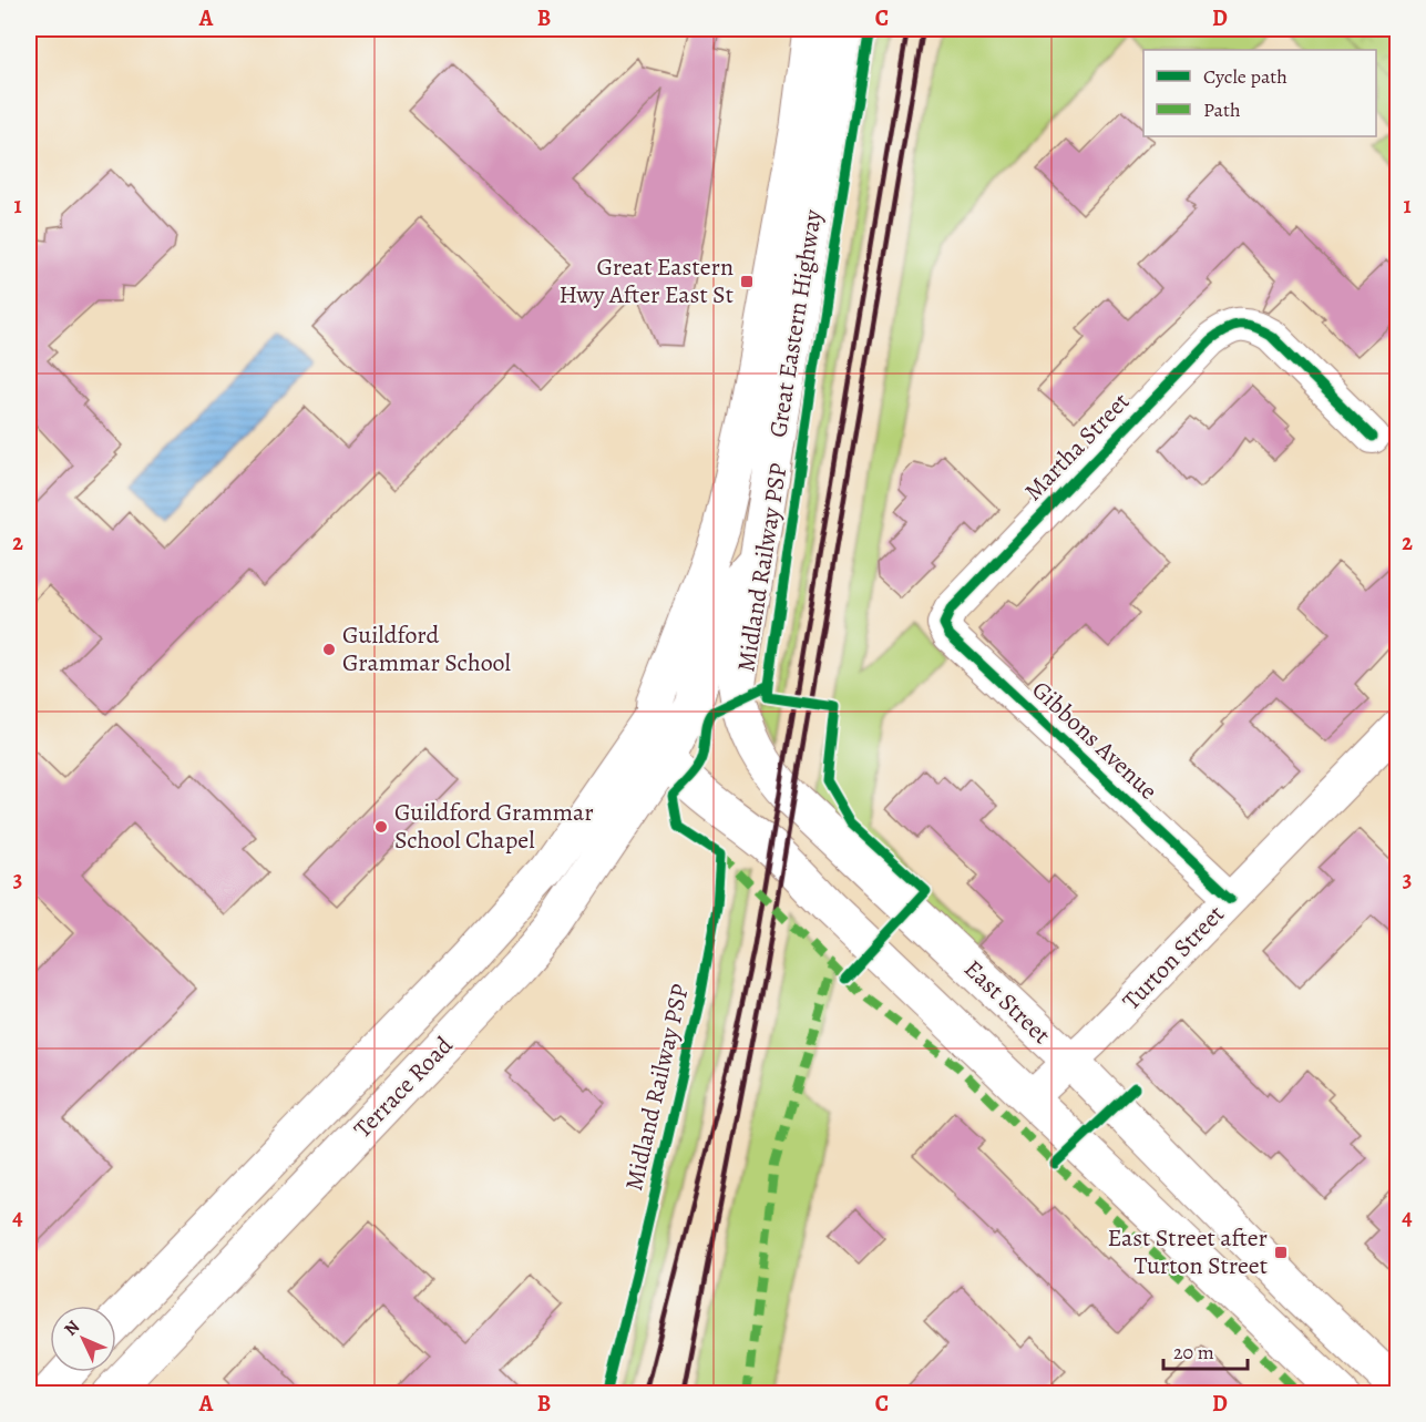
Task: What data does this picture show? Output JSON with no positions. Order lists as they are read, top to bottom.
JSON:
{
  "streets": {
    "main road": ["Great Eastern Highway", "East Street", "Terrace Road"],
    "street": ["Martha Street", "Gibbons Avenue", "Turton Street"],
    "cycle path": ["Midland Railway PSP"]
  },
  "crossings": [
    ["Great Eastern Highway", "East Street"],
    ["Great Eastern Highway", "Terrace Road"],
    ["Martha Street", "Gibbons Avenue"],
    ["Gibbons Avenue", "Turton Street"],
    ["Turton Street", "East Street"]
  ],
  "places": {
    "transit": ["Great Eastern Hwy After East St", "East Street after Turton Street"],
    "other": ["Guildford Grammar School", "Guildford Grammar School Chapel"]
  },
  "legend": ["Cycle path", "Path"],
  "scale_bar": "20 m",
  "north": "top left",
  "grid": {
    "columns": [
      "A",
      "B",
      "C",
      "D"
    ],
    "rows": [
      "1",
      "2",
      "3",
      "4"
    ]
  }
}
